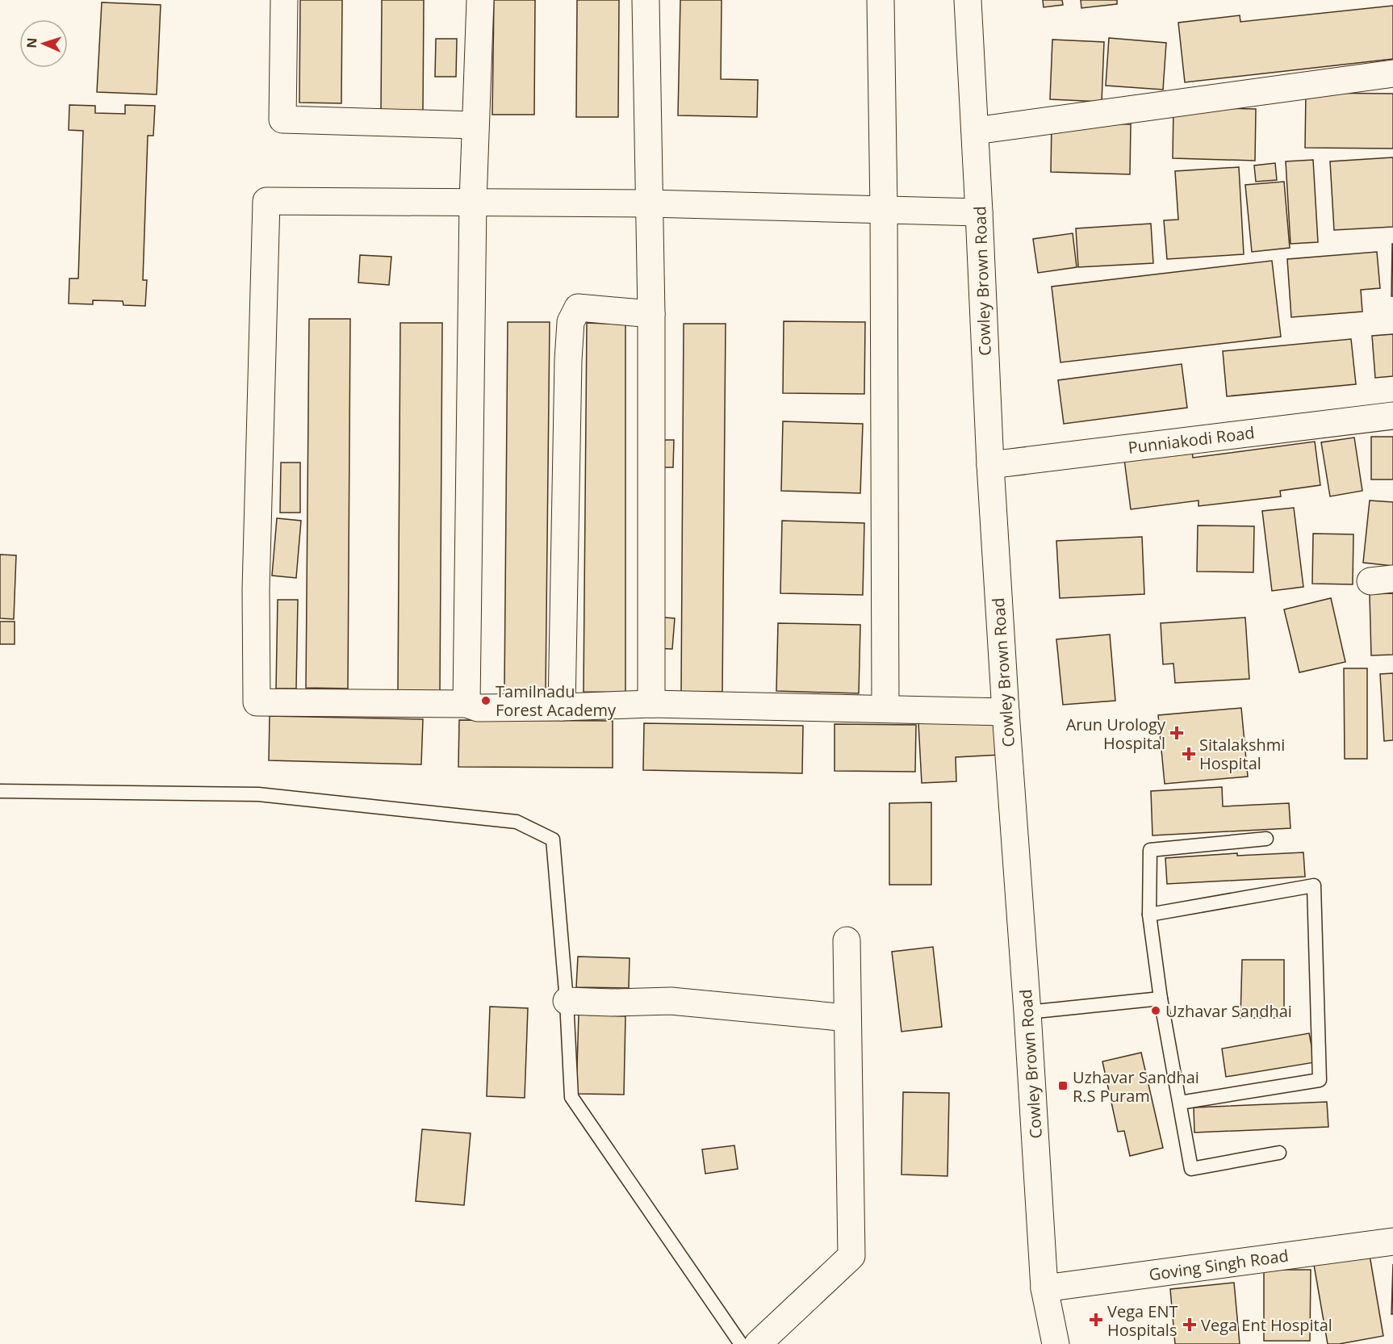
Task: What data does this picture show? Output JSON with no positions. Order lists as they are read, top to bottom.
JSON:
{
  "streets": {
    "street": ["Cowley Brown Road", "Punniakodi Road", "Goving Singh Road"]
  },
  "crossings": [
    ["Cowley Brown Road", "Punniakodi Road"],
    ["Cowley Brown Road", "Goving Singh Road"]
  ],
  "places": {
    "other": ["Tamilnadu Forest Academy", "Uzhavar Sandhai"],
    "health": [
      "Arun Urology Hospital",
      "Sitalakshmi Hospital",
      "Vega ENT Hospitals",
      "Vega Ent Hospital"
    ],
    "transit": ["Uzhavar Sandhai R.S Puram"]
  },
  "north": "left"
}
